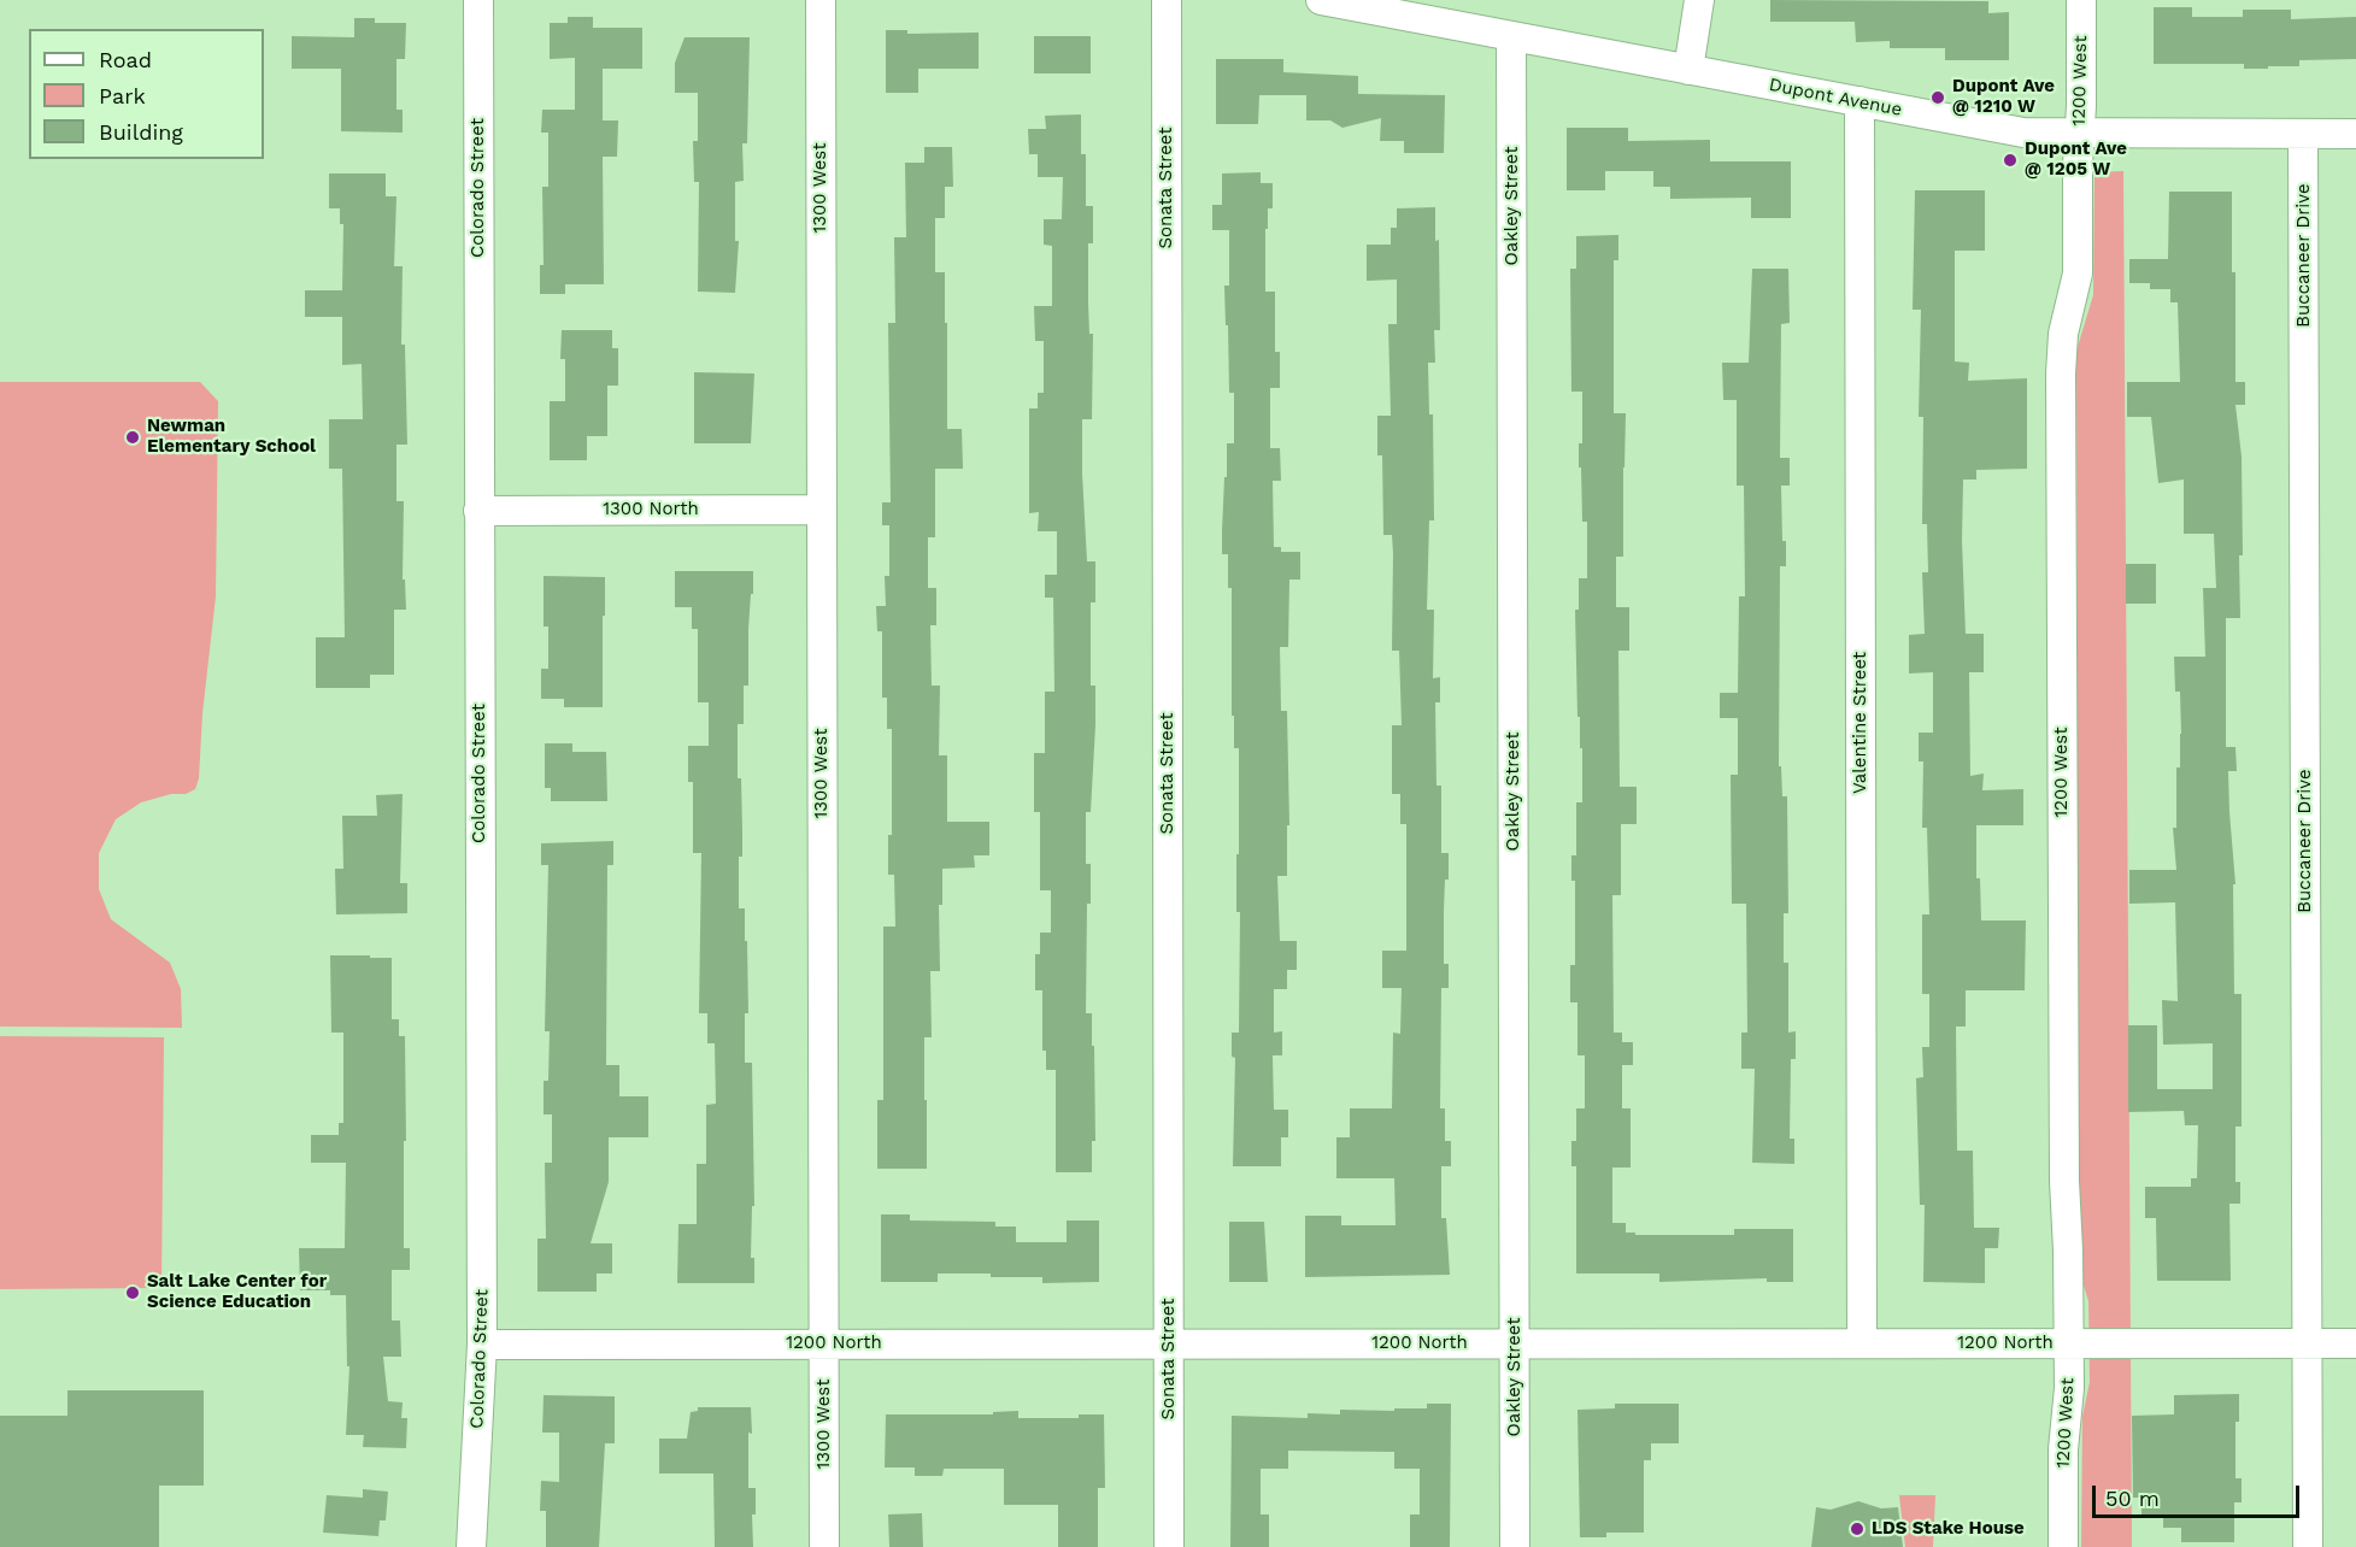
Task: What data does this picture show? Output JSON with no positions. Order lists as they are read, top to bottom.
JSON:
{
  "streets": {
    "street": [
      "1200 West",
      "Dupont Avenue",
      "Colorado Street",
      "1300 West",
      "Sonata Street",
      "Oakley Street",
      "Buccaneer Drive",
      "1300 North",
      "Valentine Street",
      "1200 North"
    ]
  },
  "crossings": [
    ["1200 West", "Dupont Avenue"],
    ["1200 West", "1200 North"],
    ["Dupont Avenue", "Oakley Street"],
    ["Dupont Avenue", "Buccaneer Drive"],
    ["Dupont Avenue", "Valentine Street"],
    ["Colorado Street", "1300 North"],
    ["Colorado Street", "1200 North"],
    ["1300 West", "1300 North"],
    ["1300 West", "1200 North"],
    ["Sonata Street", "1200 North"],
    ["Oakley Street", "1200 North"],
    ["Buccaneer Drive", "1200 North"],
    ["Valentine Street", "1200 North"]
  ],
  "places": [
    "Dupont Ave @ 1210 W",
    "Dupont Ave @ 1205 W",
    "Newman Elementary School",
    "Salt Lake Center for Science Education",
    "LDS Stake House"
  ],
  "legend": ["Road", "Park", "Building"],
  "scale_bar": "50 m"
}
